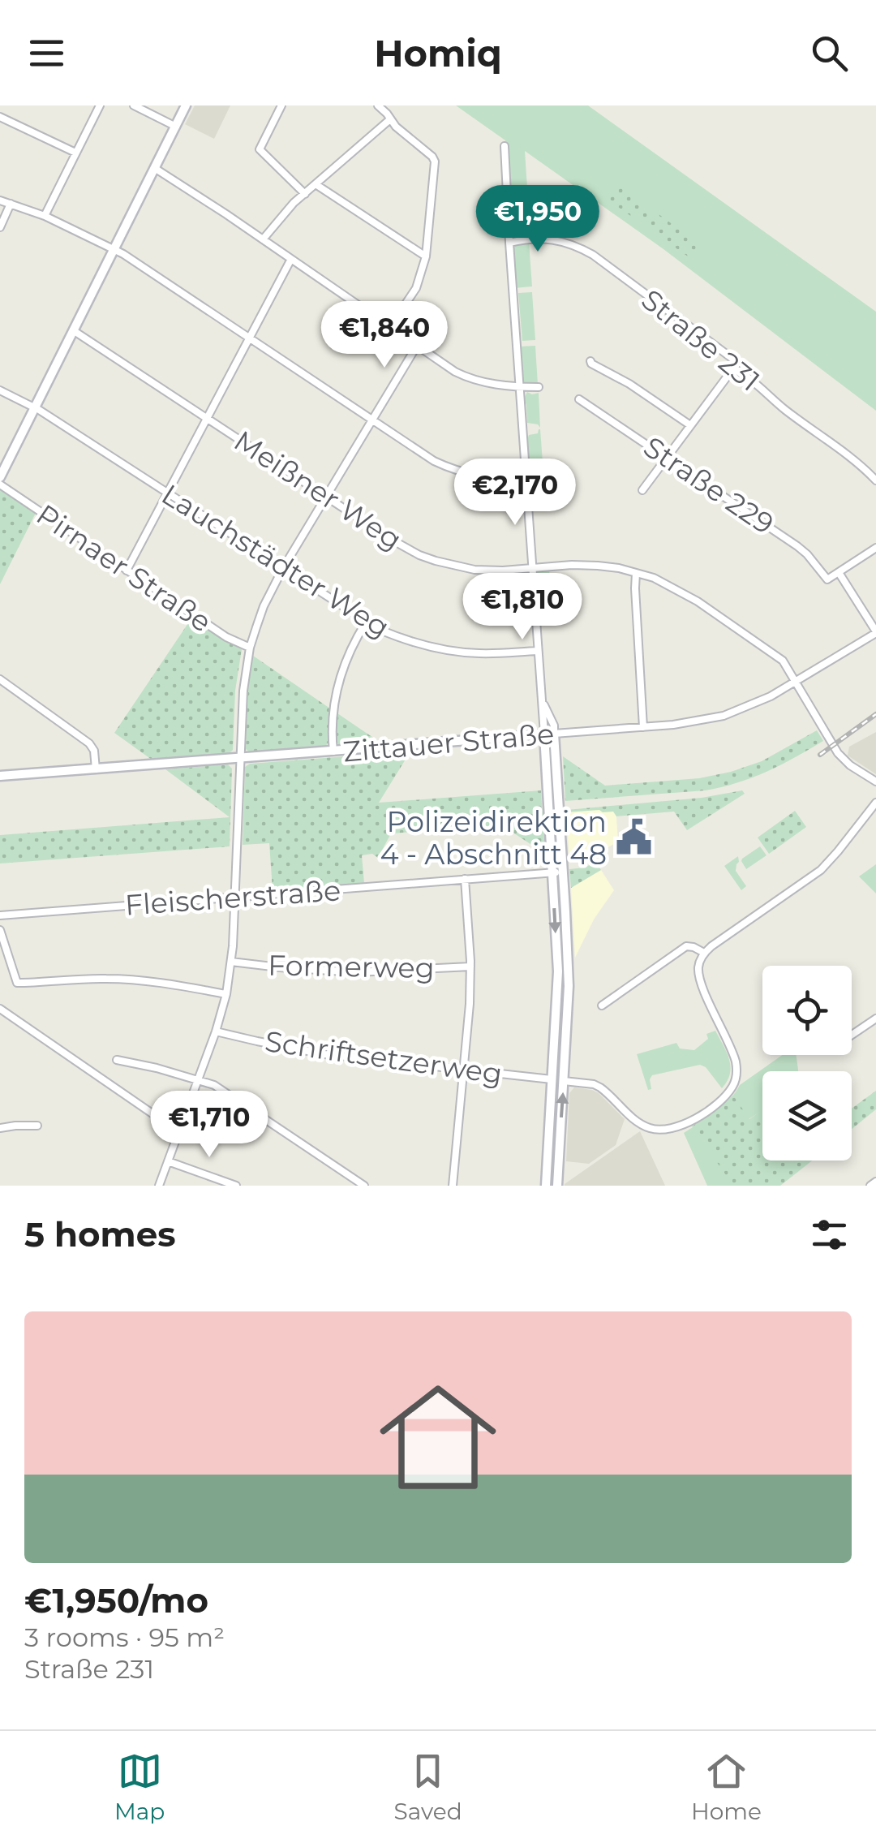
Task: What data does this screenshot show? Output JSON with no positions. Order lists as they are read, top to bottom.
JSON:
{
  "streets": {
    "street": [
      "Straße 231",
      "Straße 229",
      "Meißner Weg",
      "Lauchstädter Weg",
      "Pirnaer Straße",
      "Zittauer Straße",
      "Fleischerstraße",
      "Formerweg",
      "Schriftsetzerweg"
    ]
  },
  "crossings": [
    ["Meißner Weg", "Zittauer Straße"]
  ],
  "places": {
    "public building": ["Polizeidirektion 4 - Abschnitt 48"]
  },
  "page": {
    "header": "Homiq",
    "price": [
      "€1,950",
      "€1,840",
      "€2,170",
      "€1,810",
      "€1,710"
    ],
    "heading": "5 homes",
    "list": [
      {
        "name": "€1,950/mo",
        "note": "3 rooms · 95 m² · Straße 231"
      }
    ],
    "tabs": ["Map", "Saved", "Home"]
  }
}
